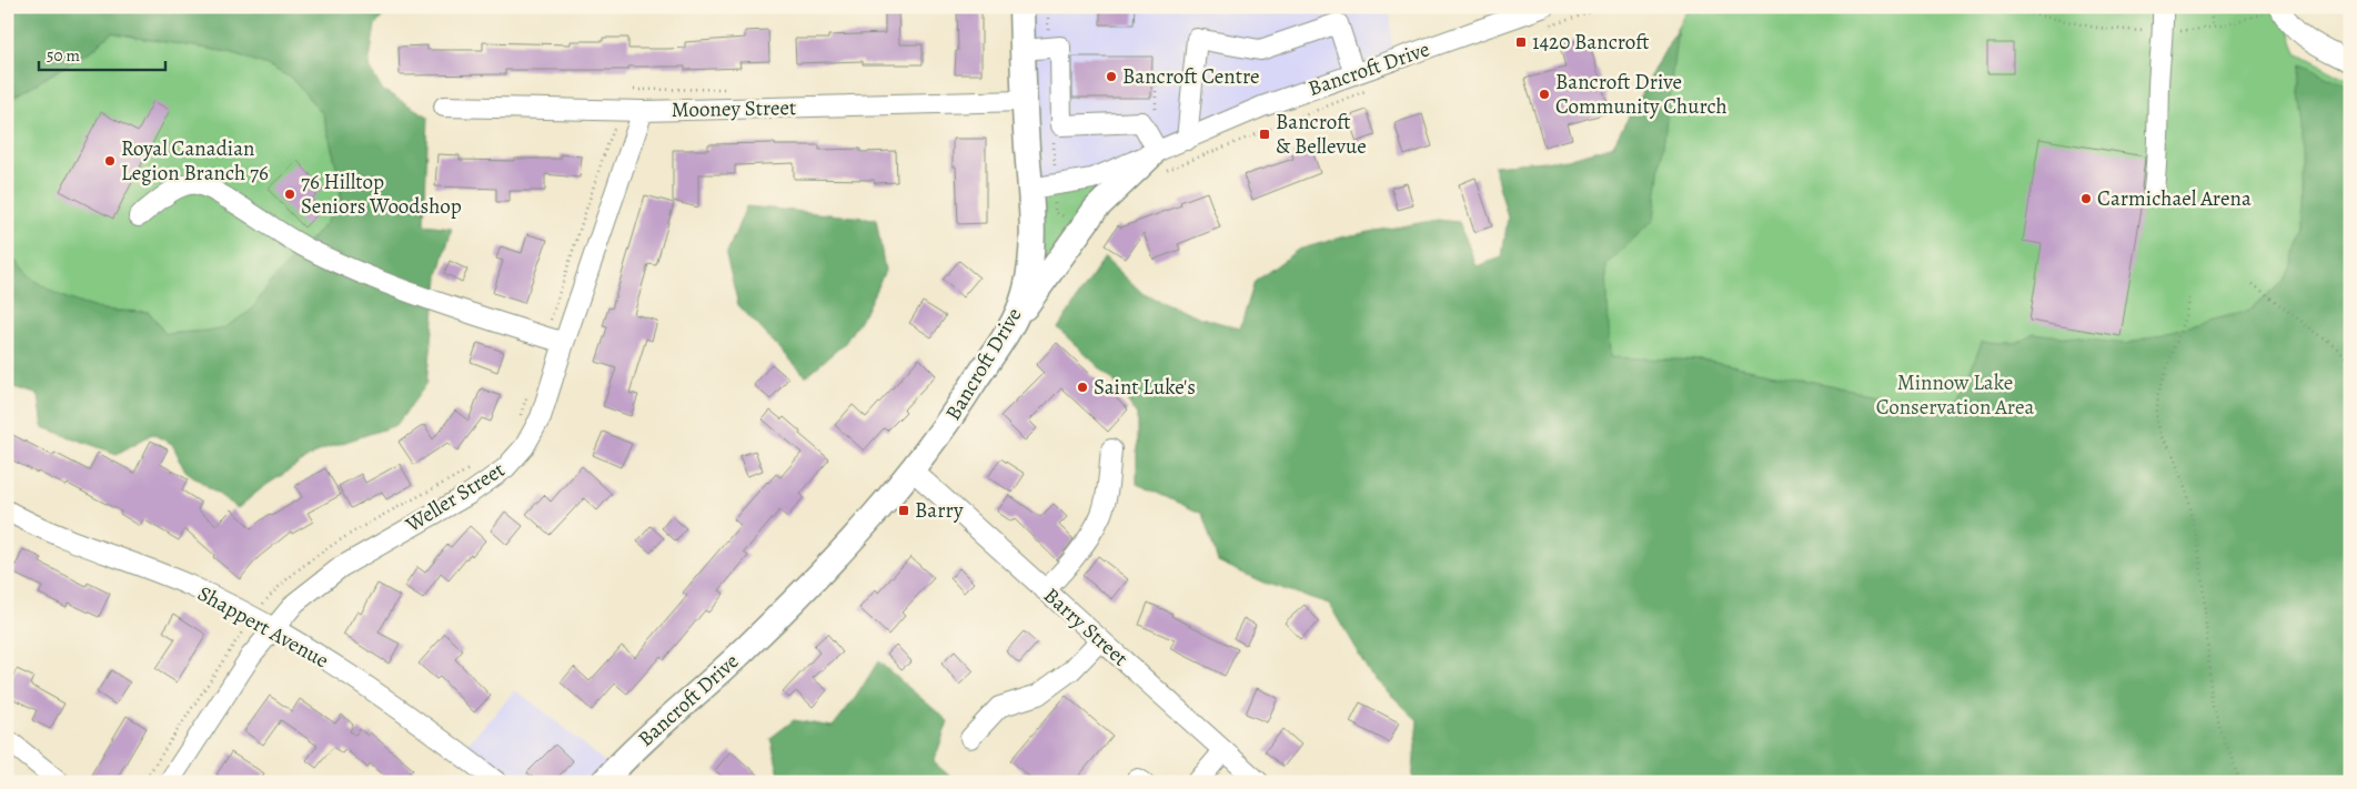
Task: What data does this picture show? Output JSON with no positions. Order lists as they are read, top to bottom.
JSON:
{
  "streets": {
    "main road": ["Bancroft Drive"],
    "street": [
      "Mooney Street",
      "Weller Street",
      "Shappert Avenue",
      "Barry Street"
    ]
  },
  "crossings": [
    ["Bancroft Drive", "Barry Street"],
    ["Mooney Street", "Weller Street"],
    ["Weller Street", "Shappert Avenue"]
  ],
  "parks": ["Minnow Lake Conservation Area"],
  "places": {
    "transit": ["1420 Bancroft", "Bancroft & Bellevue", "Barry"],
    "other": [
      "Bancroft Centre",
      "Bancroft Drive Community Church",
      "Royal Canadian Legion Branch 76",
      "76 Hilltop Seniors Woodshop",
      "Carmichael Arena",
      "Saint Luke's"
    ]
  },
  "scale_bar": "50 m"
}
